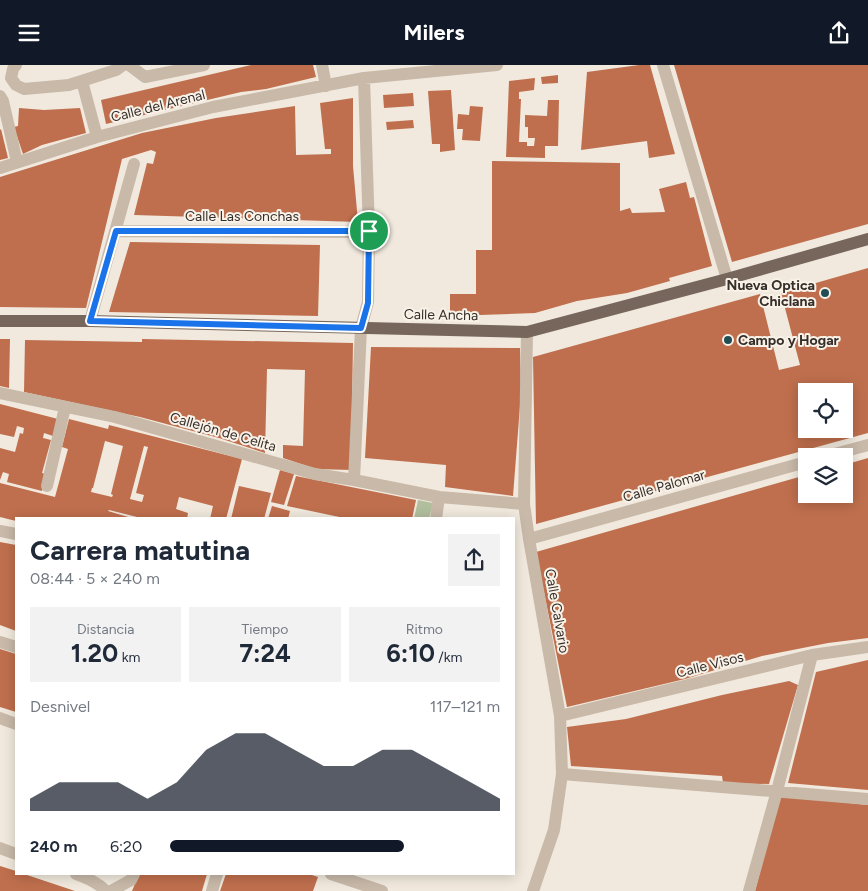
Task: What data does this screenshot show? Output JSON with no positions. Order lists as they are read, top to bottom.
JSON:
{
  "streets": {
    "main road": ["Calle Ancha"],
    "street": [
      "Calle del Arenal",
      "Calle Las Conchas",
      "Callejón de Celita",
      "Calle Palomar",
      "Calle Calvario",
      "Calle Visos"
    ]
  },
  "crossings": [
    ["Calle Ancha", "Calle Calvario"],
    ["Callejón de Celita", "Calle Calvario"],
    ["Calle Palomar", "Calle Calvario"],
    ["Calle Calvario", "Calle Visos"]
  ],
  "places": ["Nueva Optica Chiclana", "Campo y Hogar"],
  "page": {
    "header": "Milers",
    "heading": ["Carrera matutina", "08:44 · 5 × 240 m"],
    "stats": [
      ["Distancia", "1.20 km"],
      ["Tiempo", "7:24"],
      ["Ritmo", "6:10 /km"]
    ],
    "chart": ["Desnivel", "117–121 m"],
    "list": [
      {
        "name": "240 m",
        "note": "6:20"
      }
    ]
  }
}
